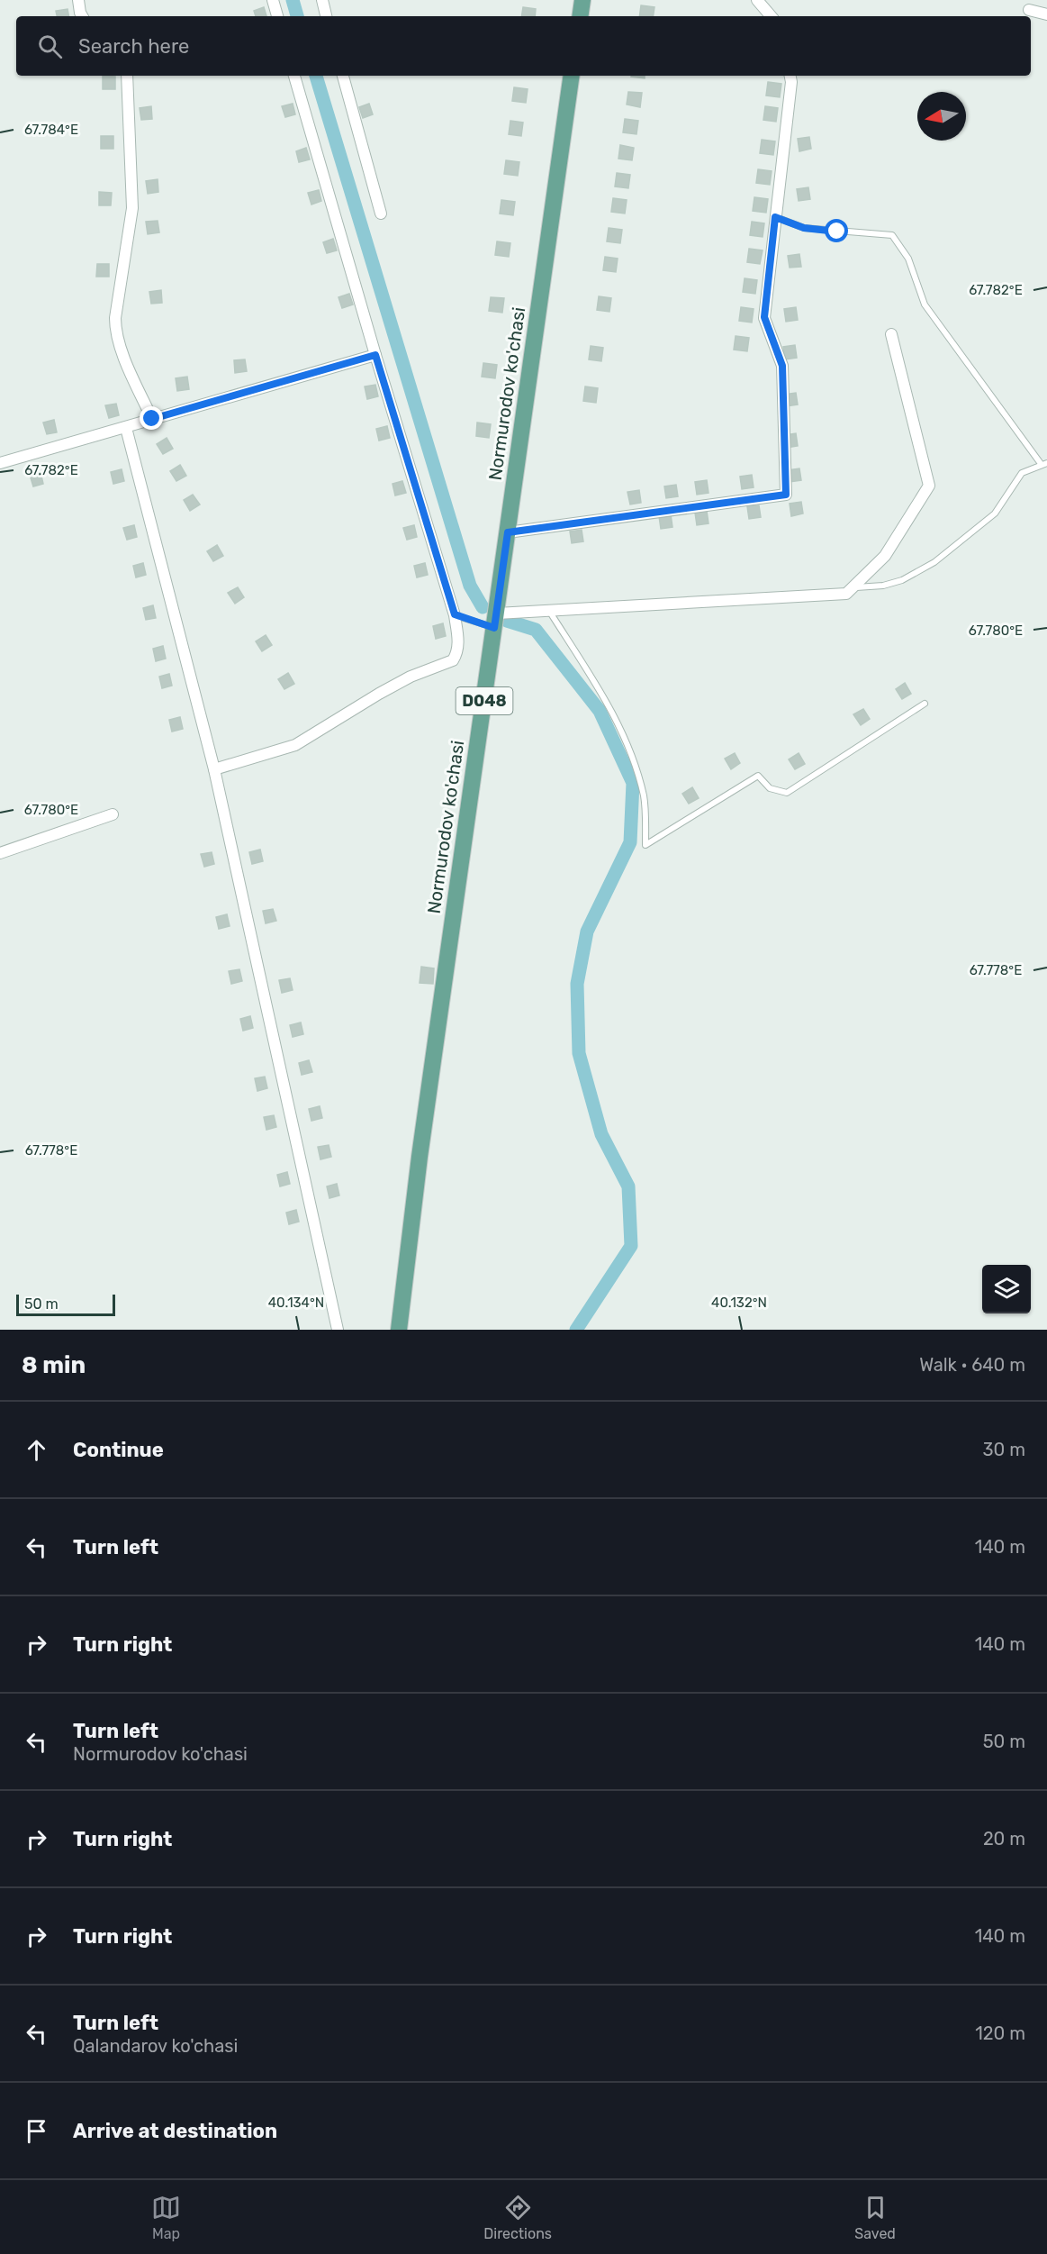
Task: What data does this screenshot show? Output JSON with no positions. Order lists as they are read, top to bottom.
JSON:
{
  "streets": {
    "main road": ["Normurodov ko'chasi", "D048"]
  },
  "scale_bar": "50 m",
  "north": "left",
  "page": {
    "search": "Search here",
    "scale": "50 m",
    "heading": ["8 min", "Walk · 640 m"],
    "list": [
      ["Continue", "30 m"],
      ["Turn left", "140 m"],
      ["Turn right", "140 m"],
      ["Turn left", "Normurodov ko'chasi", "50 m"],
      ["Turn right", "20 m"],
      ["Turn right", "140 m"],
      ["Turn left", "Qalandarov ko'chasi", "120 m"],
      "Arrive at destination"
    ],
    "nav": ["Map", "Directions", "Saved"]
  },
  "coordinates": [
    "67.784°E",
    "67.782°E",
    "67.780°E",
    "67.778°E",
    "40.134°N",
    "40.132°N"
  ]
}
